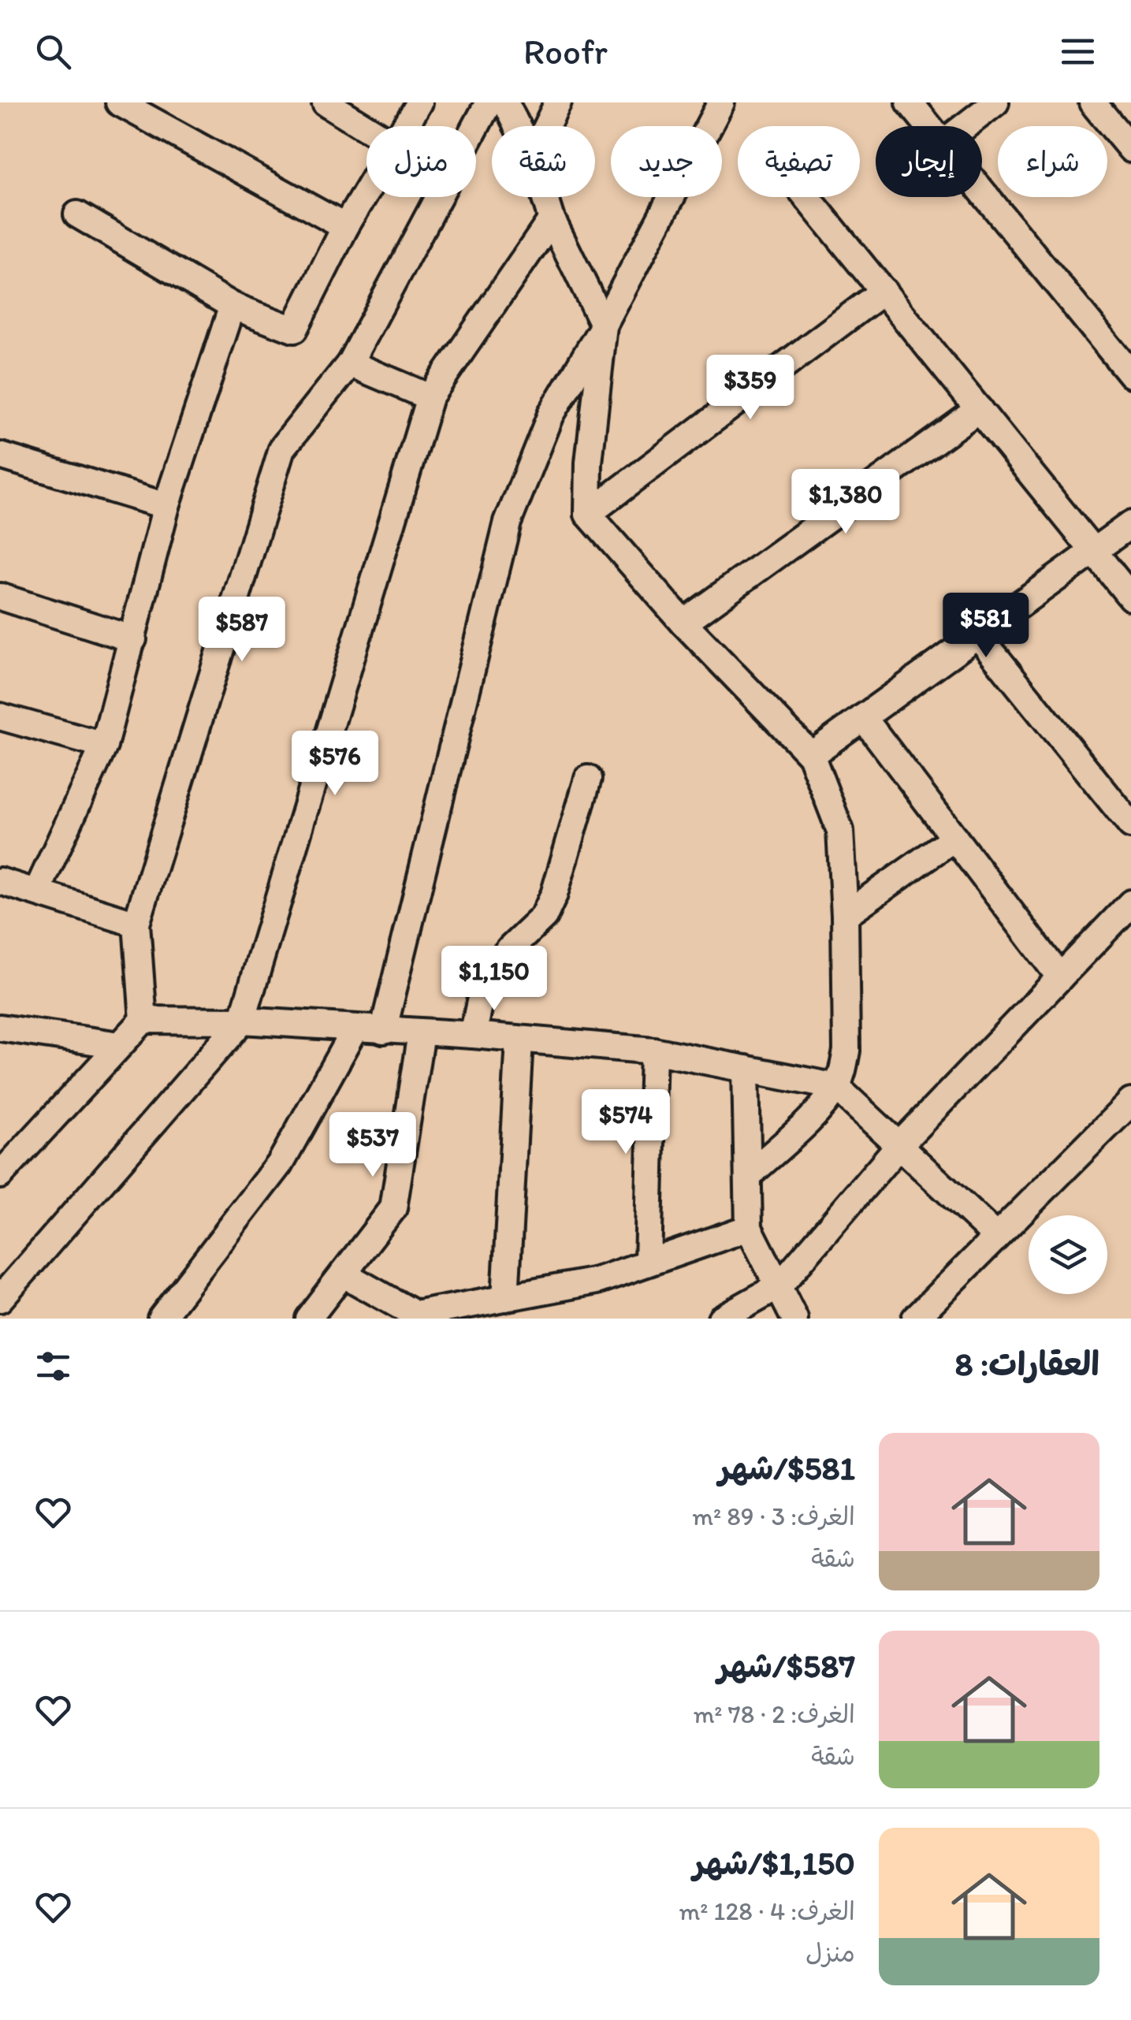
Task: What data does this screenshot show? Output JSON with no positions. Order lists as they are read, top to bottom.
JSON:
{
  "page": {
    "header": "Roofr",
    "chip": [
      "شراء",
      "إيجار",
      "تصفية",
      "جديد",
      "شقة",
      "منزل"
    ],
    "price": [
      "$359",
      "$1,380",
      "$581",
      "$587",
      "$576",
      "$1,150",
      "$574",
      "$537"
    ],
    "heading": "العقارات: 8",
    "list": [
      {
        "name": "$581/شهر",
        "note": "الغرف: 3 · 89 m² · شقة"
      },
      {
        "name": "$587/شهر",
        "note": "الغرف: 2 · 78 m² · شقة"
      },
      {
        "name": "$1,150/شهر",
        "note": "الغرف: 4 · 128 m² · منزل"
      }
    ]
  }
}
